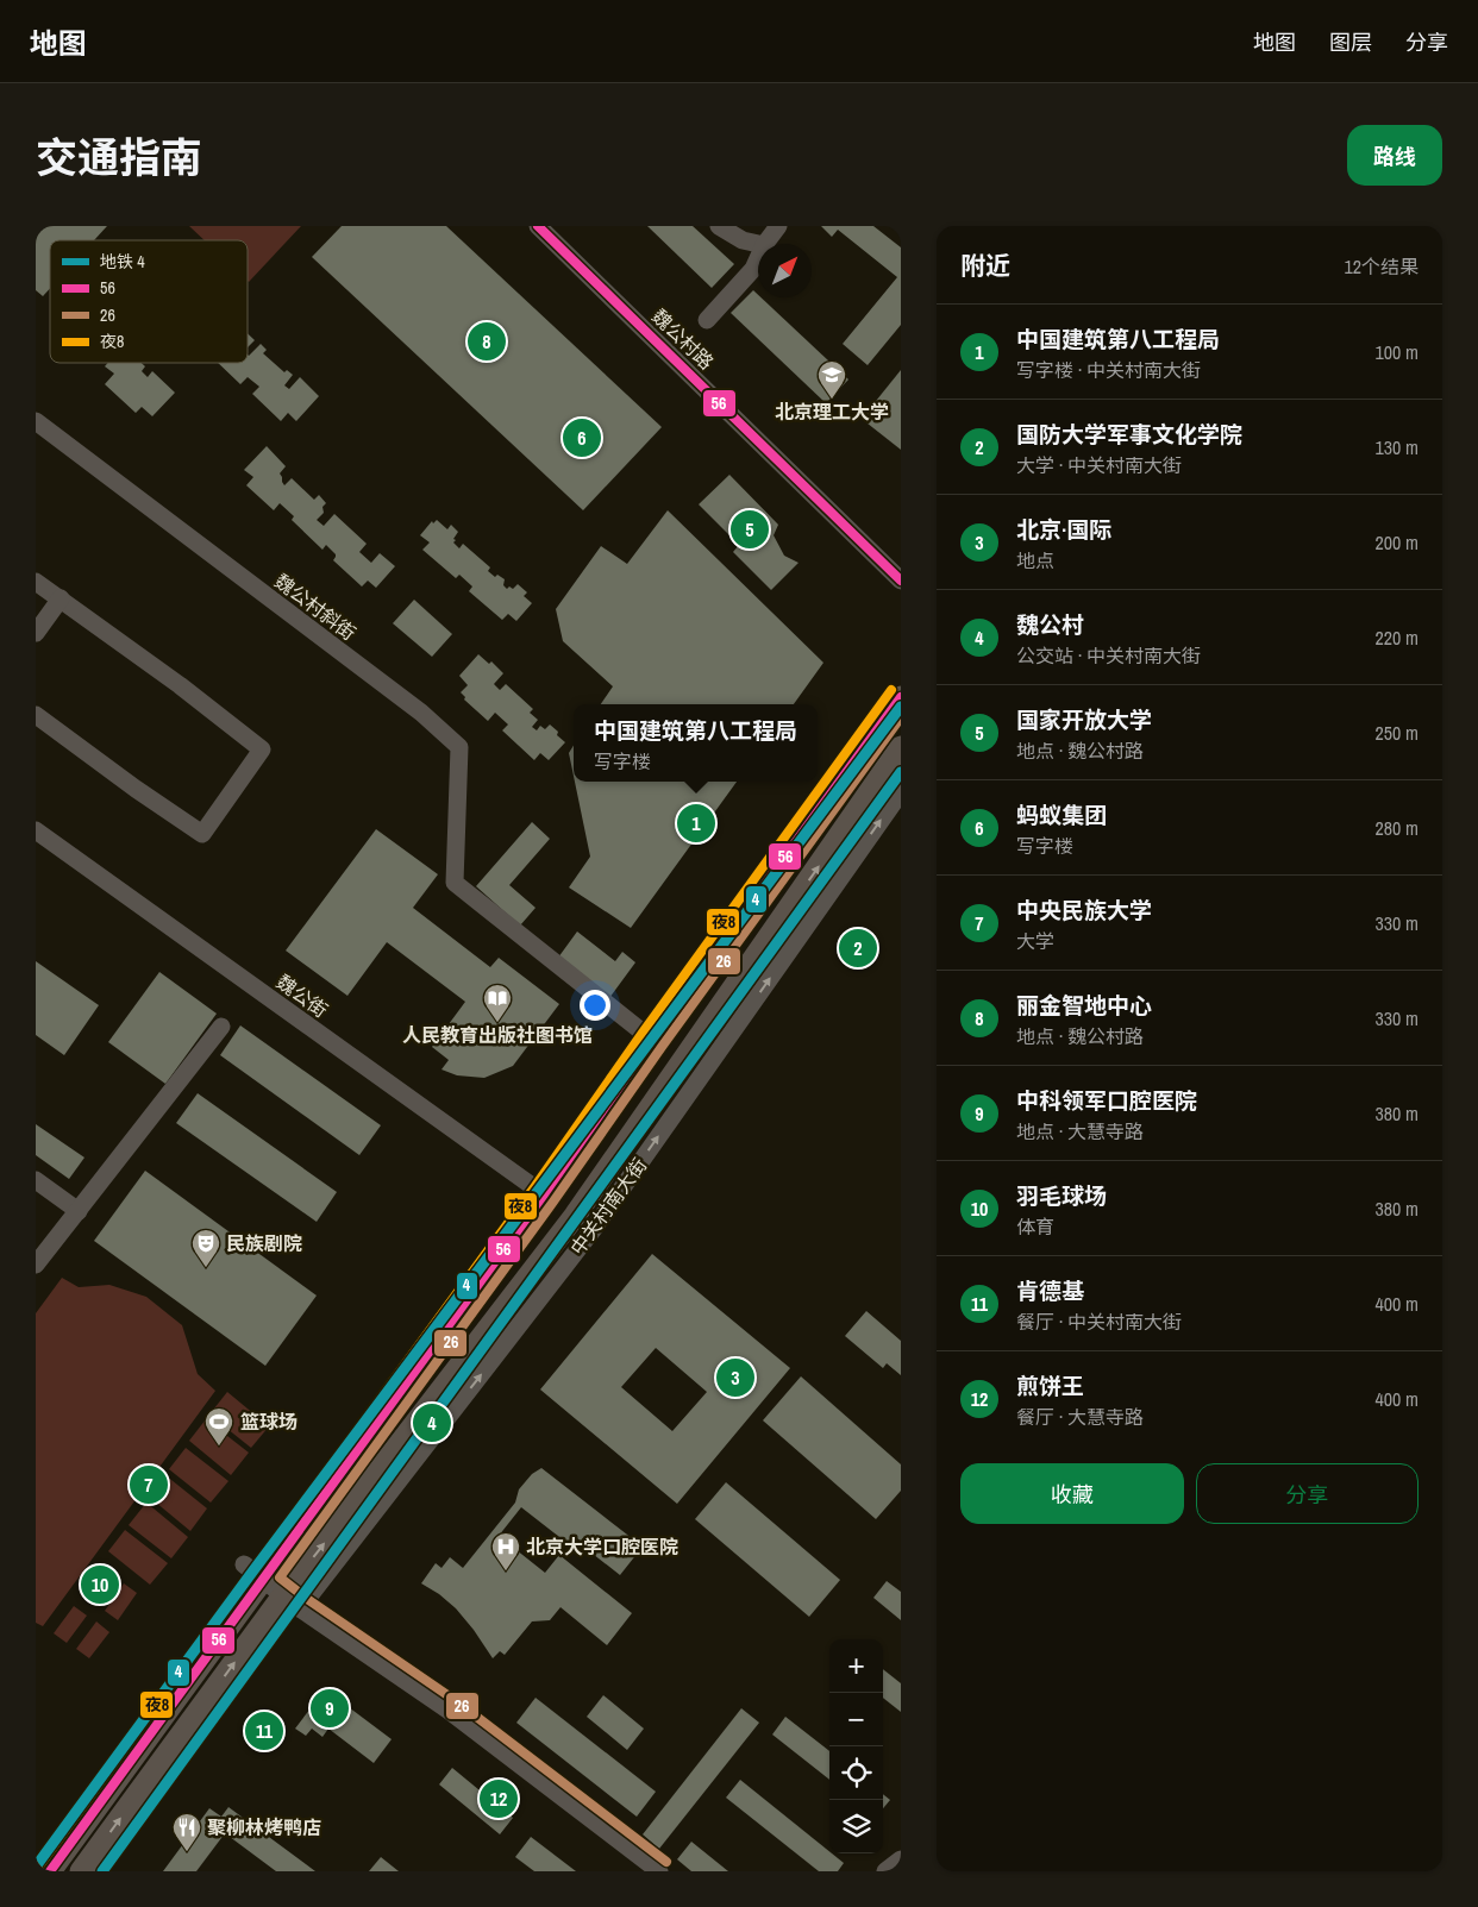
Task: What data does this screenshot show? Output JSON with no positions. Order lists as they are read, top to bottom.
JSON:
{
  "streets": {
    "main road": ["中关村南大街"],
    "street": ["魏公村路", "魏公村斜街", "魏公街"]
  },
  "places": {
    "school or university": ["北京理工大学"],
    "library": ["人民教育出版社图书馆"],
    "theatre": ["民族剧院"],
    "sports": ["篮球场"],
    "hospital": ["北京大学口腔医院"],
    "restaurant": ["聚柳林烤鸭店"]
  },
  "lines": [
    "transit line 56",
    "transit line 夜8",
    "metro line 4",
    "transit line 26"
  ],
  "legend": [
    "地铁 4",
    "56",
    "26",
    "夜8"
  ],
  "north": "top right",
  "page": {
    "header": "地图",
    "nav": ["地图", "图层", "分享"],
    "title": "交通指南",
    "buttons": [
      "路线",
      ["收藏", "分享"]
    ],
    "heading": ["附近", "12个结果"],
    "list": [
      {
        "mark": "1",
        "name": "中国建筑第八工程局",
        "note": "写字楼 · 中关村南大街",
        "value": "100 m"
      },
      {
        "mark": "2",
        "name": "国防大学军事文化学院",
        "note": "大学 · 中关村南大街",
        "value": "130 m"
      },
      {
        "mark": "3",
        "name": "北京·国际",
        "note": "地点",
        "value": "200 m"
      },
      {
        "mark": "4",
        "name": "魏公村",
        "note": "公交站 · 中关村南大街",
        "value": "220 m"
      },
      {
        "mark": "5",
        "name": "国家开放大学",
        "note": "地点 · 魏公村路",
        "value": "250 m"
      },
      {
        "mark": "6",
        "name": "蚂蚁集团",
        "note": "写字楼",
        "value": "280 m"
      },
      {
        "mark": "7",
        "name": "中央民族大学",
        "note": "大学",
        "value": "330 m"
      },
      {
        "mark": "8",
        "name": "丽金智地中心",
        "note": "地点 · 魏公村路",
        "value": "330 m"
      },
      {
        "mark": "9",
        "name": "中科领军口腔医院",
        "note": "地点 · 大慧寺路",
        "value": "380 m"
      },
      {
        "mark": "10",
        "name": "羽毛球场",
        "note": "体育",
        "value": "380 m"
      },
      {
        "mark": "11",
        "name": "肯德基",
        "note": "餐厅 · 中关村南大街",
        "value": "400 m"
      },
      {
        "mark": "12",
        "name": "煎饼王",
        "note": "餐厅 · 大慧寺路",
        "value": "400 m"
      }
    ],
    "pins": [
      "8",
      "6",
      "5",
      "1",
      "2",
      "3",
      "4",
      "7",
      "10",
      "9",
      "11",
      "12"
    ],
    "popup": ["中国建筑第八工程局", "写字楼"],
    "map_buttons": ["+", "−"]
  }
}
